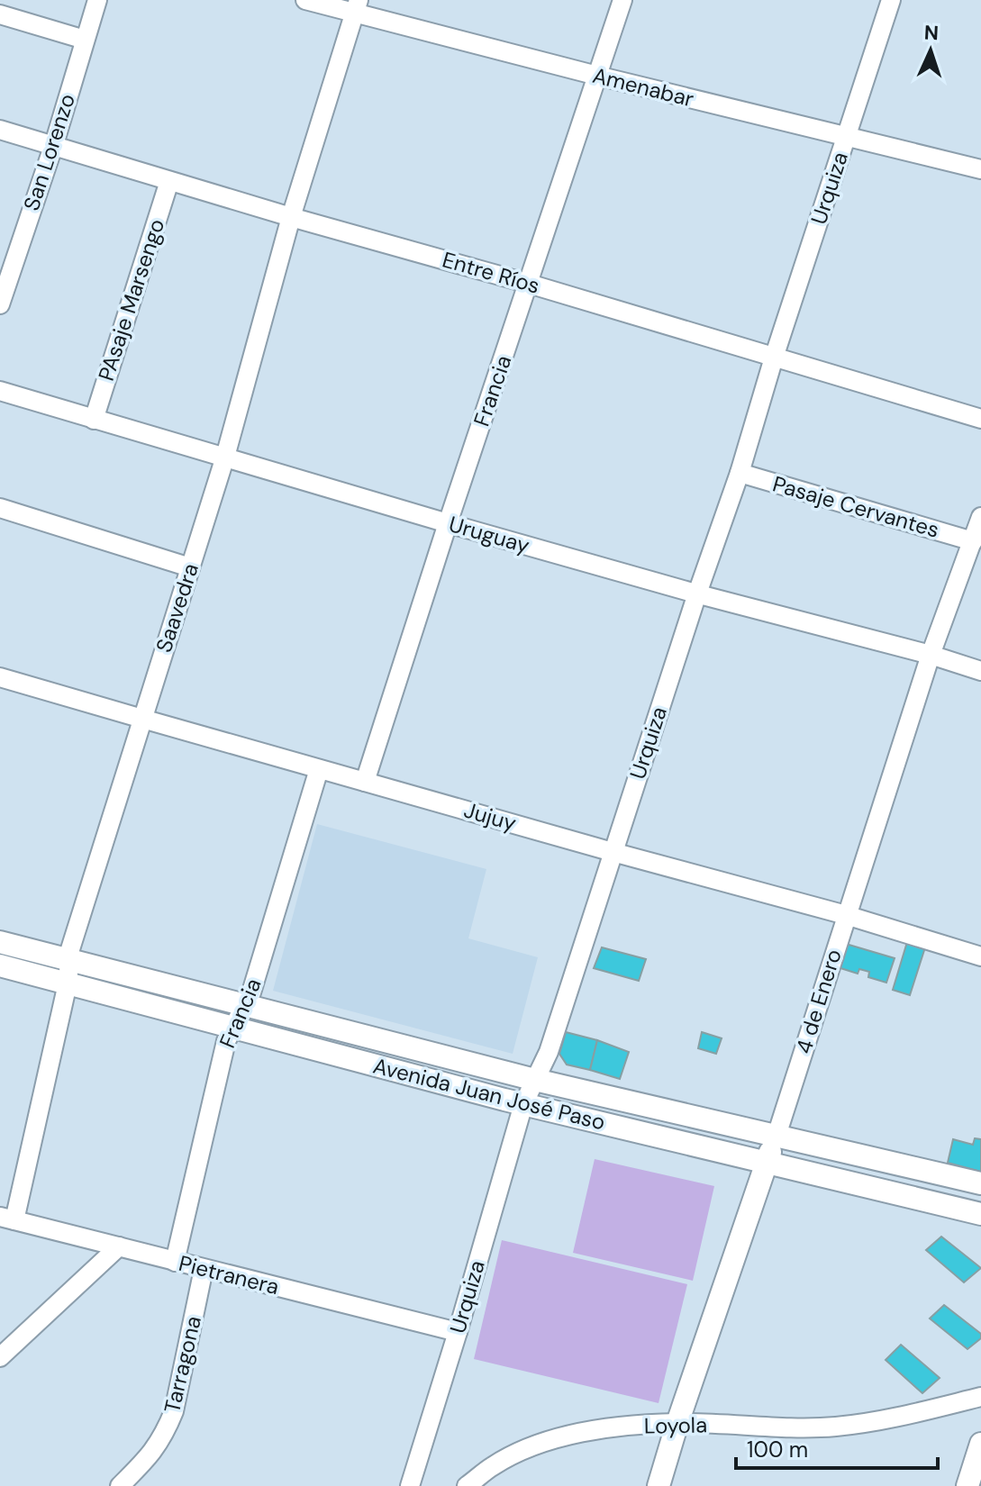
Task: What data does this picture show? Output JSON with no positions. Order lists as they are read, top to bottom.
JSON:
{
  "streets": {
    "main road": ["4 de Enero", "Avenida Juan José Paso"],
    "street": [
      "Amenabar",
      "San Lorenzo",
      "Urquiza",
      "Entre Ríos",
      "PAsaje Marsengo",
      "Francia",
      "Pasaje Cervantes",
      "Uruguay",
      "Saavedra",
      "Jujuy",
      "Pietranera",
      "Tarragona",
      "Loyola"
    ]
  },
  "crossings": [
    ["Amenabar", "Urquiza"],
    ["Amenabar", "Francia"],
    ["Amenabar", "Saavedra"],
    ["San Lorenzo", "Entre Ríos"],
    ["Urquiza", "Entre Ríos"],
    ["Urquiza", "Pasaje Cervantes"],
    ["Urquiza", "Uruguay"],
    ["Urquiza", "Jujuy"],
    ["Urquiza", "Avenida Juan José Paso"],
    ["Urquiza", "Pietranera"],
    ["Entre Ríos", "PAsaje Marsengo"],
    ["Entre Ríos", "Francia"],
    ["Entre Ríos", "Saavedra"],
    ["PAsaje Marsengo", "Uruguay"],
    ["Francia", "Uruguay"],
    ["Francia", "Jujuy"],
    ["Francia", "Avenida Juan José Paso"],
    ["Francia", "Pietranera"],
    ["Pasaje Cervantes", "4 de Enero"],
    ["Uruguay", "Saavedra"],
    ["Uruguay", "4 de Enero"],
    ["Saavedra", "Jujuy"],
    ["Saavedra", "Avenida Juan José Paso"],
    ["Saavedra", "Pietranera"],
    ["Jujuy", "4 de Enero"],
    ["4 de Enero", "Avenida Juan José Paso"],
    ["4 de Enero", "Loyola"],
    ["Pietranera", "Tarragona"]
  ],
  "scale_bar": "100 m",
  "north": "top"
}
